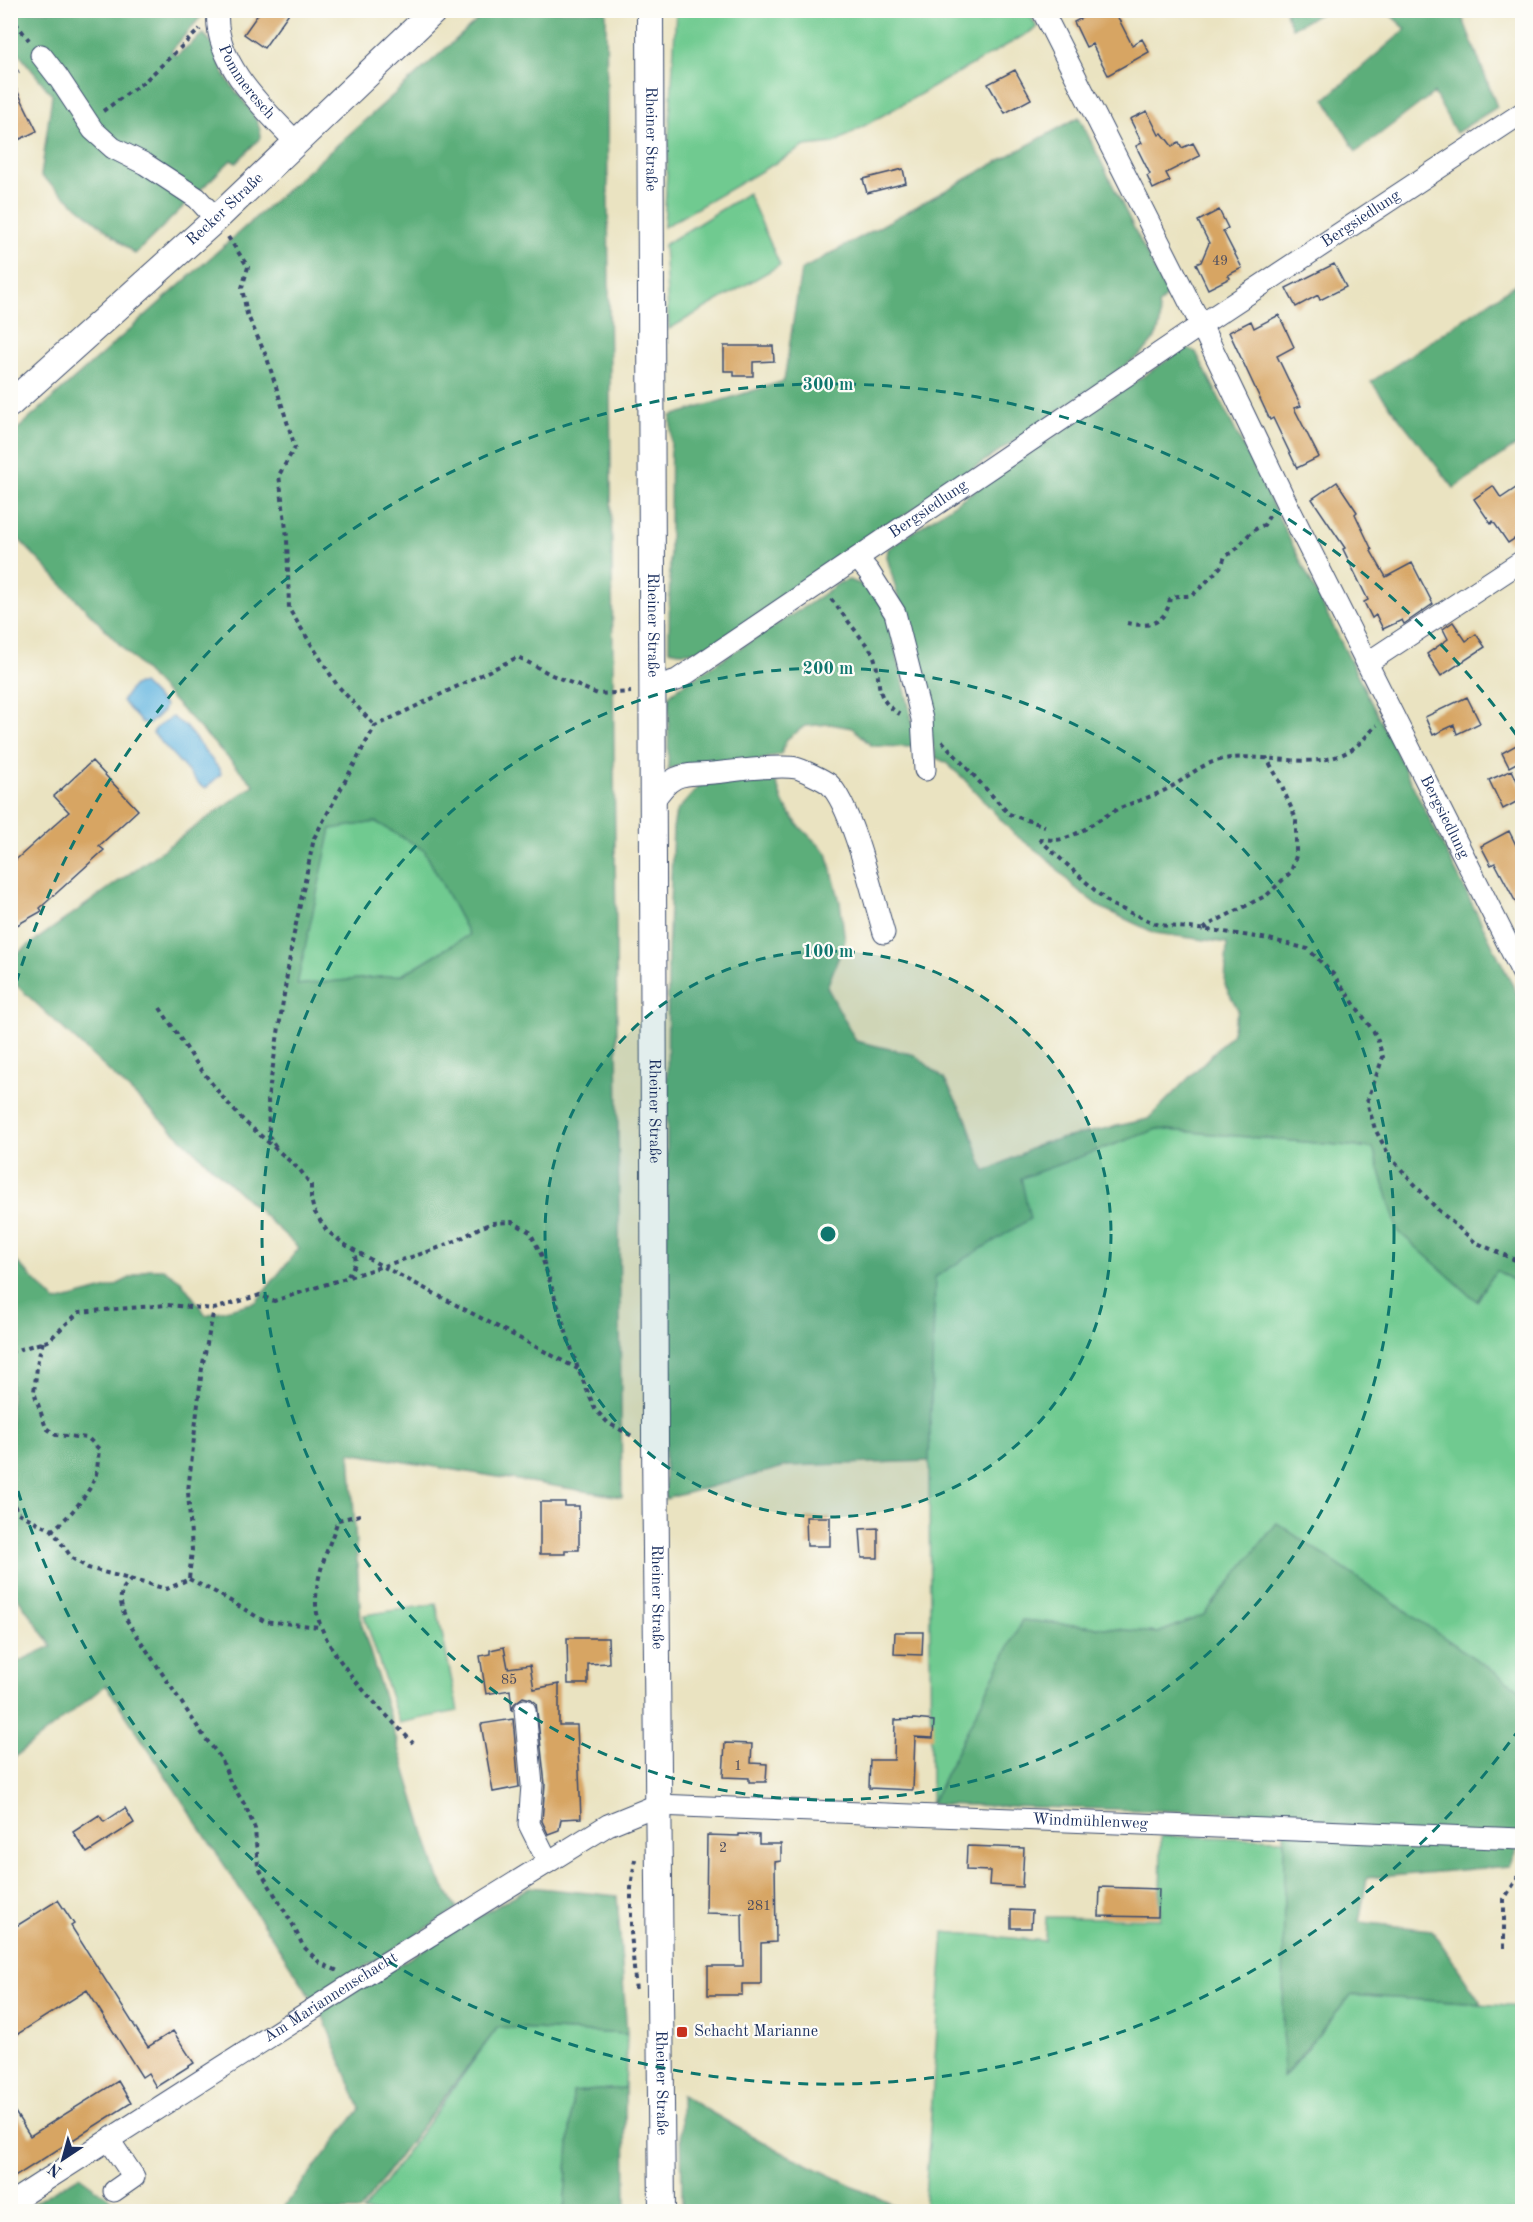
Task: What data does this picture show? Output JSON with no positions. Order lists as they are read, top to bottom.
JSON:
{
  "streets": {
    "main road": ["Rheiner Straße", "Recker Straße"],
    "street": [
      "Pommeresch",
      "Bergsiedlung",
      "Windmühlenweg",
      "Am Mariannenschacht"
    ]
  },
  "crossings": [
    ["Pommeresch", "Recker Straße"],
    ["Rheiner Straße", "Bergsiedlung"],
    ["Rheiner Straße", "Windmühlenweg"],
    ["Rheiner Straße", "Am Mariannenschacht"],
    ["Windmühlenweg", "Am Mariannenschacht"]
  ],
  "places": {
    "transit": ["Schacht Marianne"]
  },
  "house_numbers": [
    "49",
    "85",
    "1",
    "2",
    "281"
  ],
  "north": "bottom left",
  "rings": ["300 m", "200 m", "100 m"]
}
